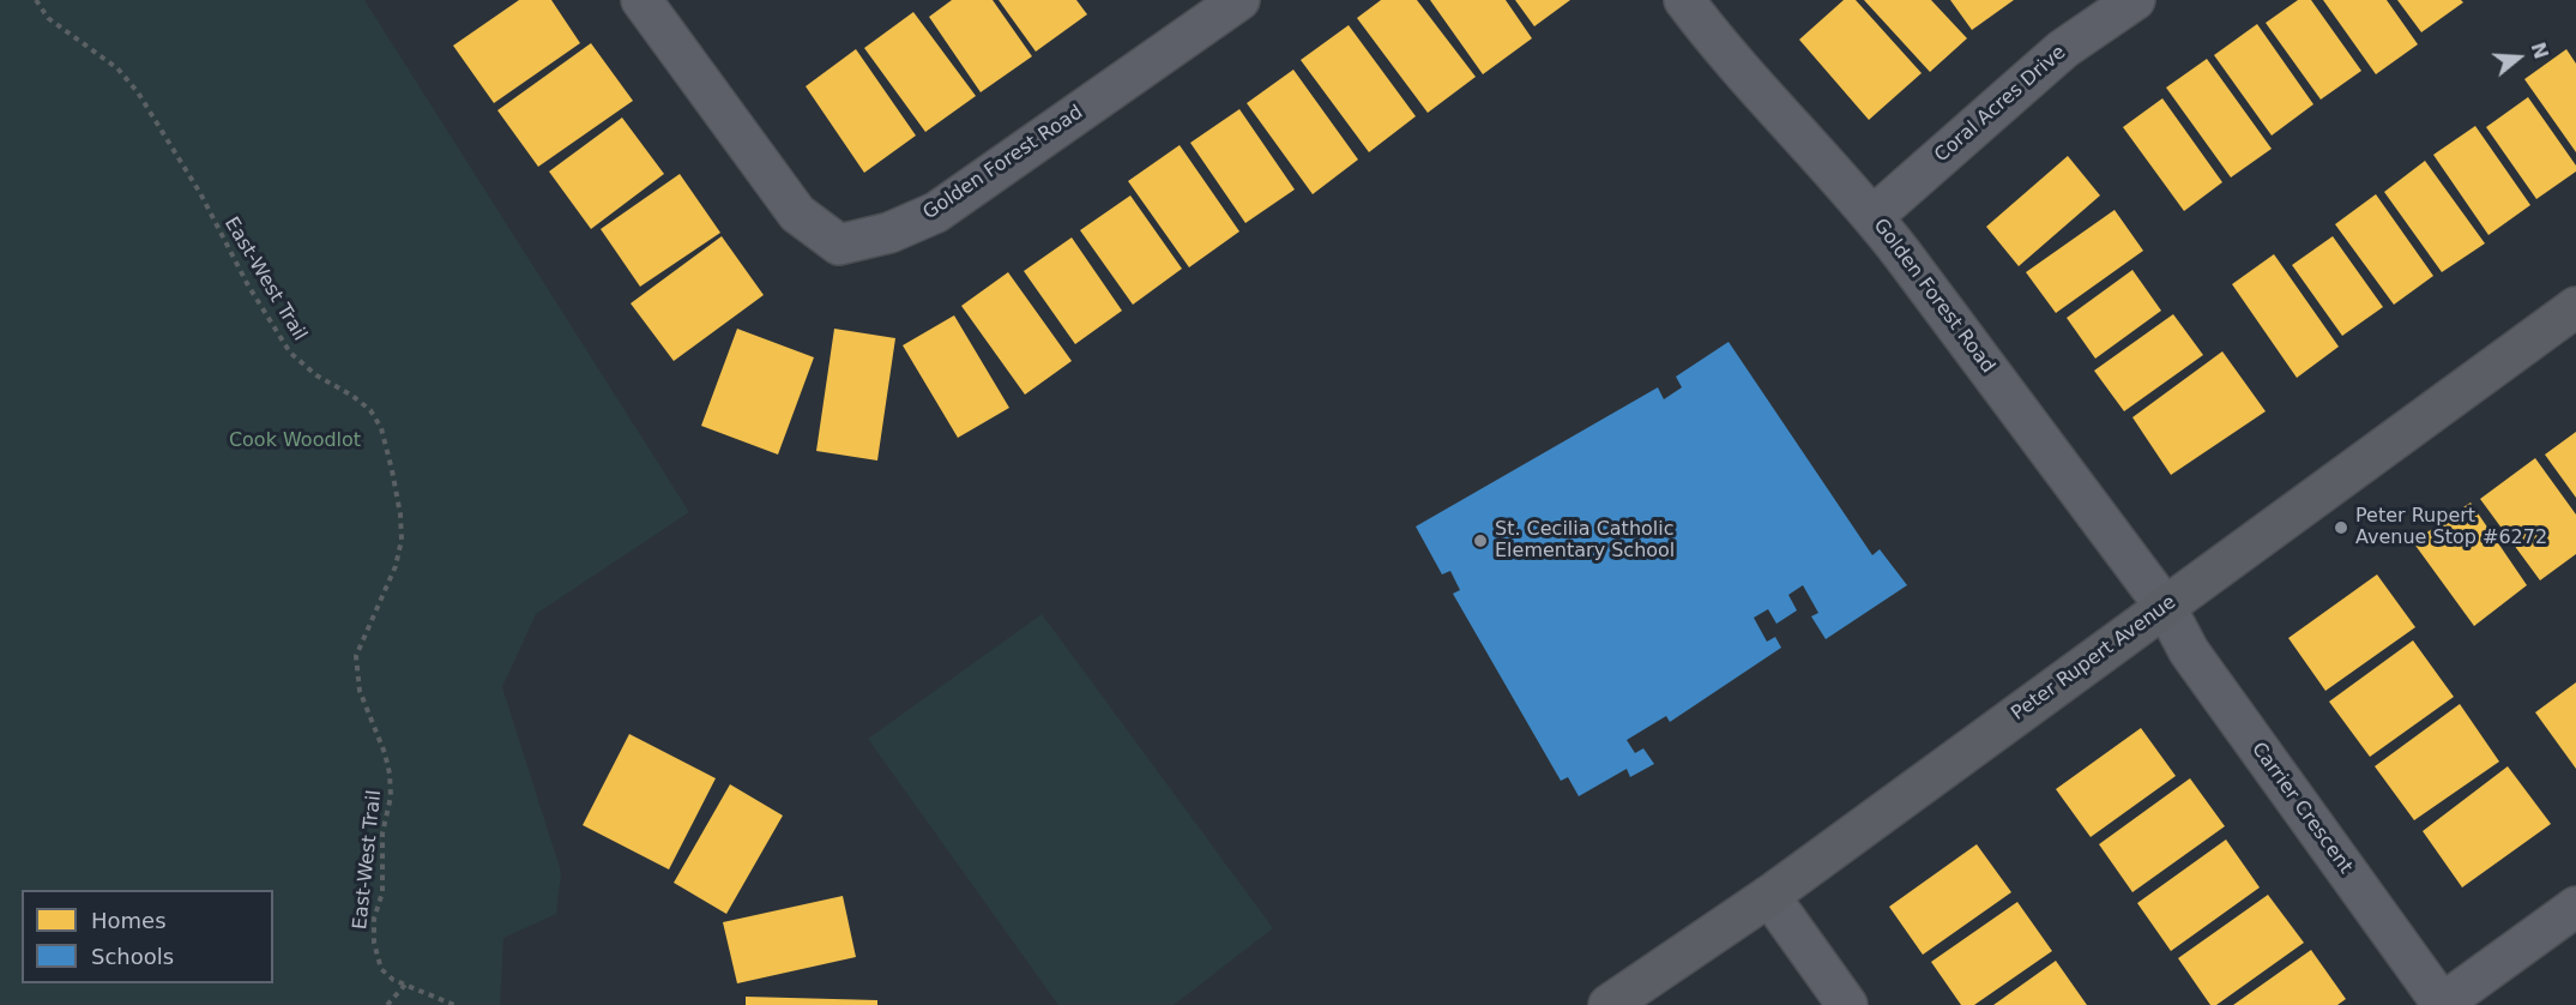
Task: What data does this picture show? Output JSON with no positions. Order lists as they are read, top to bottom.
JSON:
{
  "streets": {
    "street": [
      "Coral Acres Drive",
      "Golden Forest Road",
      "Peter Rupert Avenue",
      "Carrier Crescent"
    ],
    "path": ["East-West Trail"]
  },
  "crossings": [
    ["Coral Acres Drive", "Golden Forest Road"],
    ["Golden Forest Road", "Peter Rupert Avenue"],
    ["Golden Forest Road", "Carrier Crescent"],
    ["Peter Rupert Avenue", "Carrier Crescent"]
  ],
  "parks": ["Cook Woodlot"],
  "places": ["Peter Rupert Avenue Stop #6272", "St. Cecilia Catholic Elementary School"],
  "legend": ["Homes", "Schools"],
  "north": "right"
}
